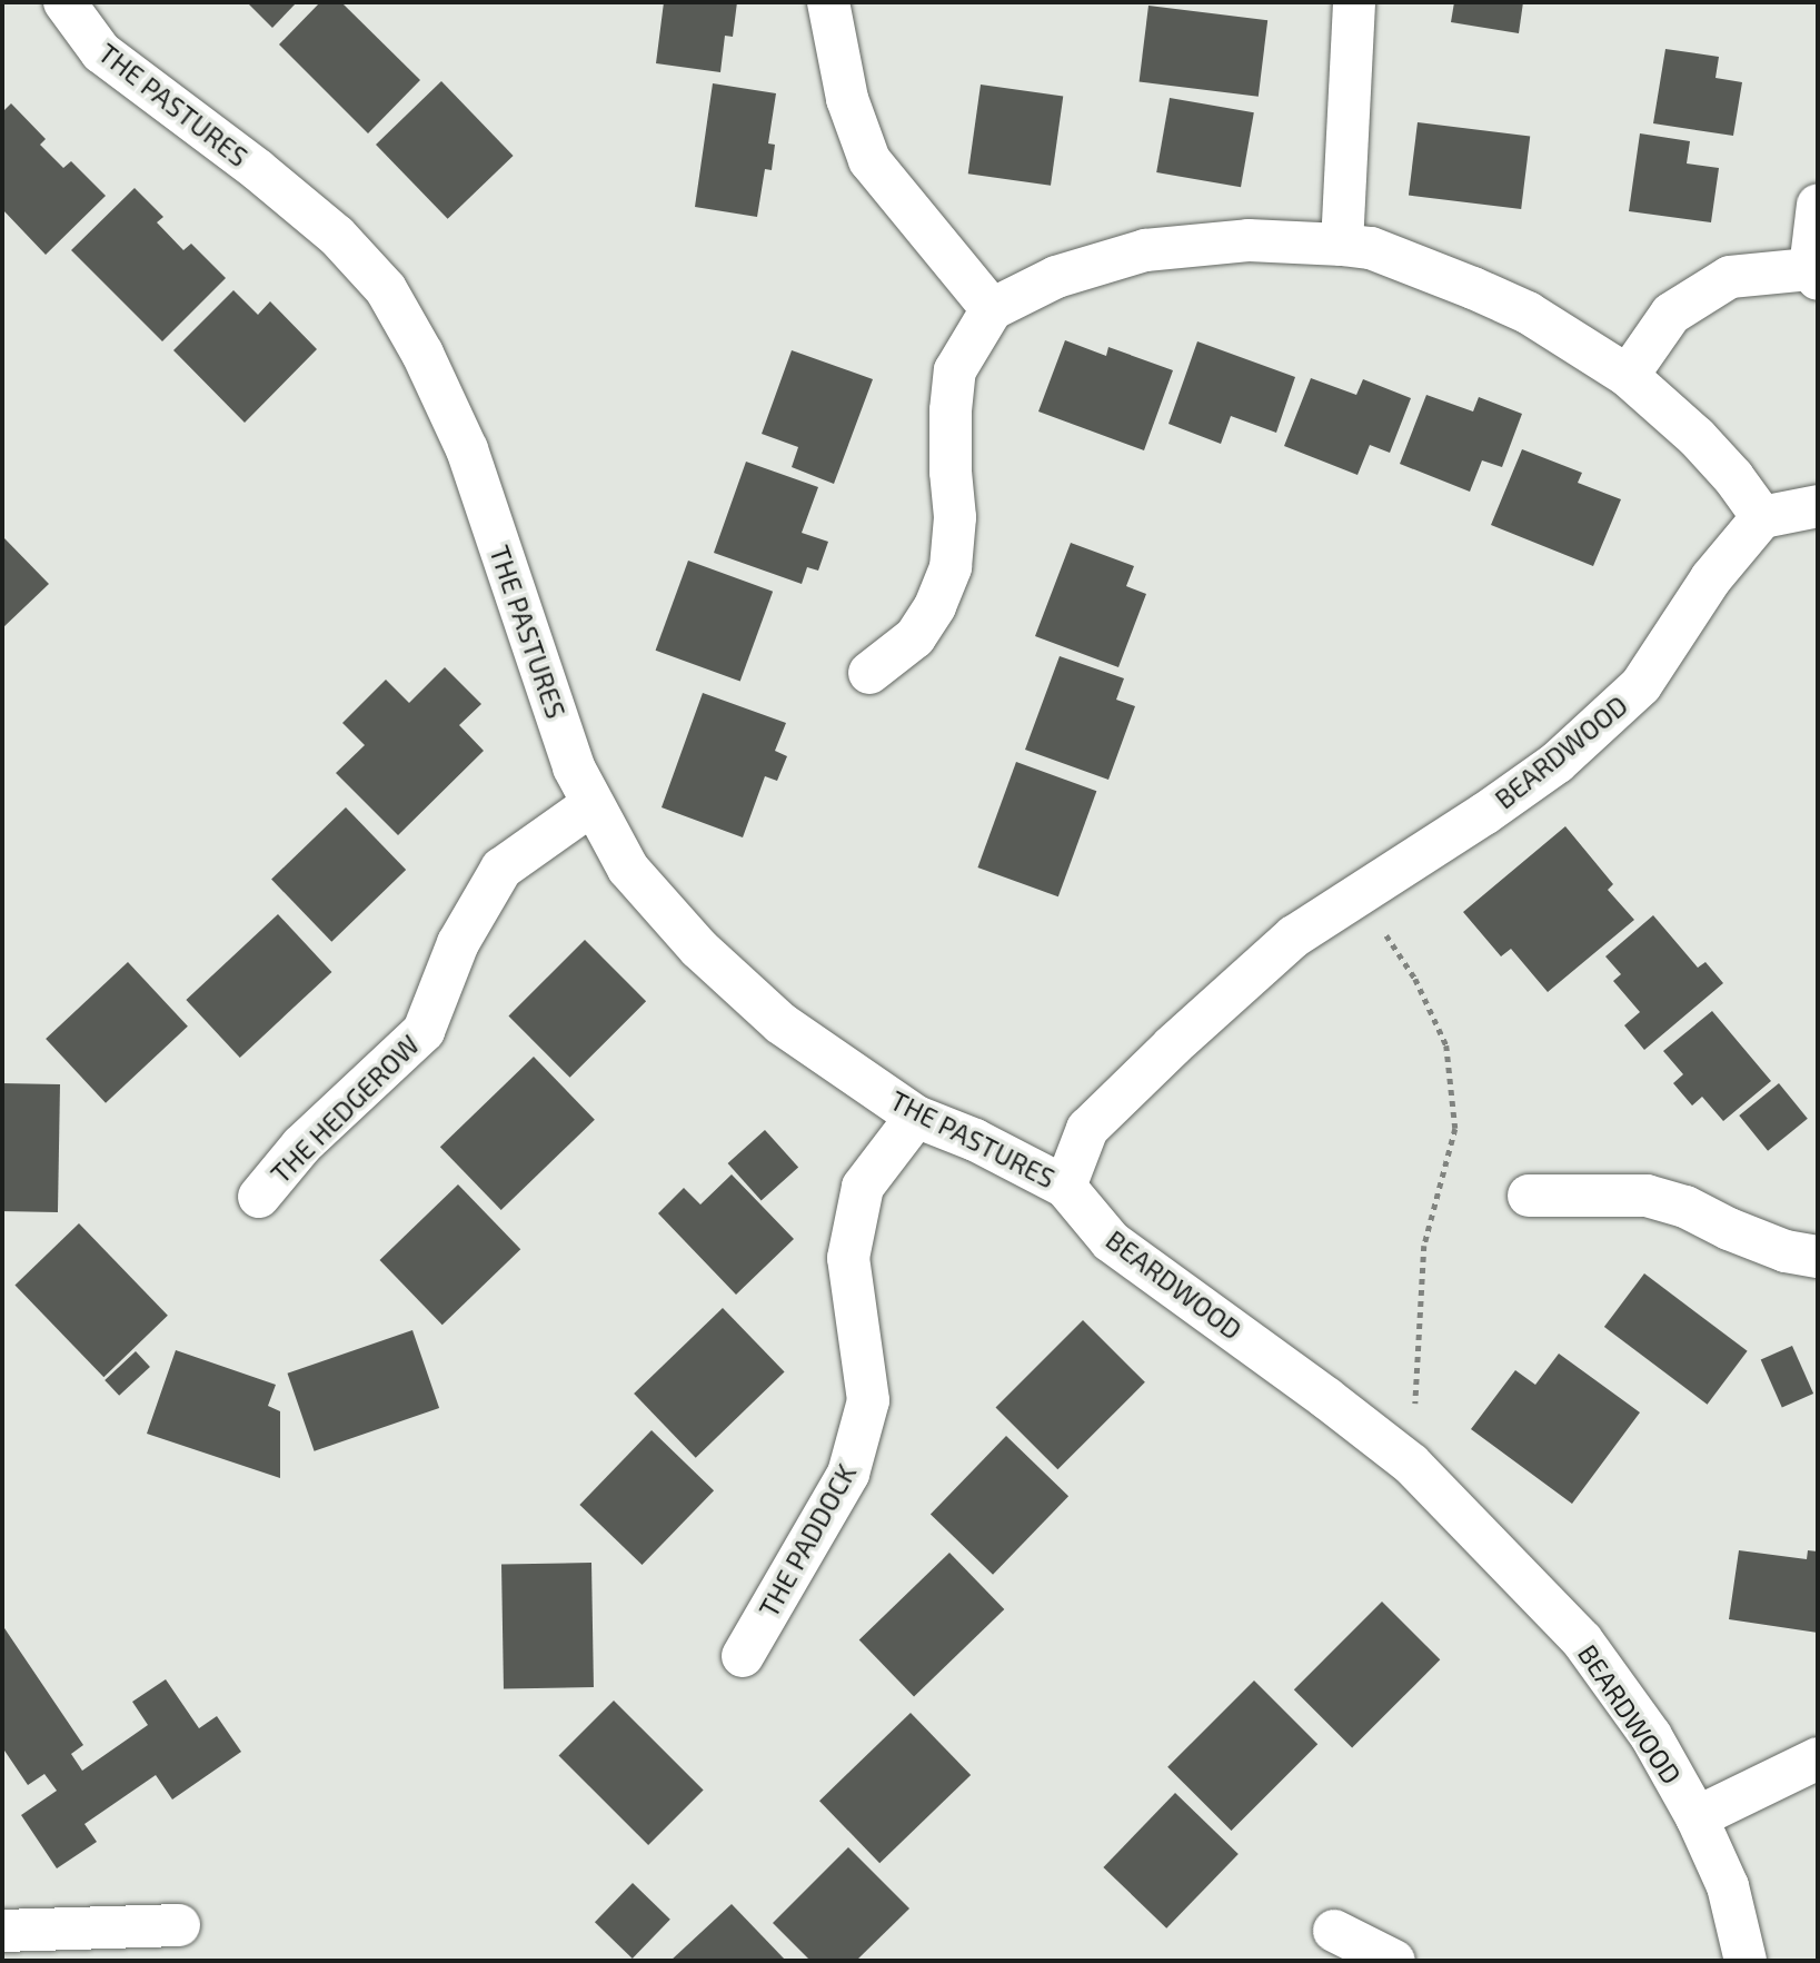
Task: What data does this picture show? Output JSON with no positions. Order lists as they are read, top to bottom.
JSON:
{
  "streets": {
    "street": [
      "THE PASTURES",
      "BEARDWOOD",
      "THE HEDGEROW",
      "THE PADDOCK"
    ]
  },
  "crossings": [
    ["THE PASTURES", "BEARDWOOD"],
    ["THE PASTURES", "THE HEDGEROW"],
    ["THE PASTURES", "THE PADDOCK"]
  ]
}
